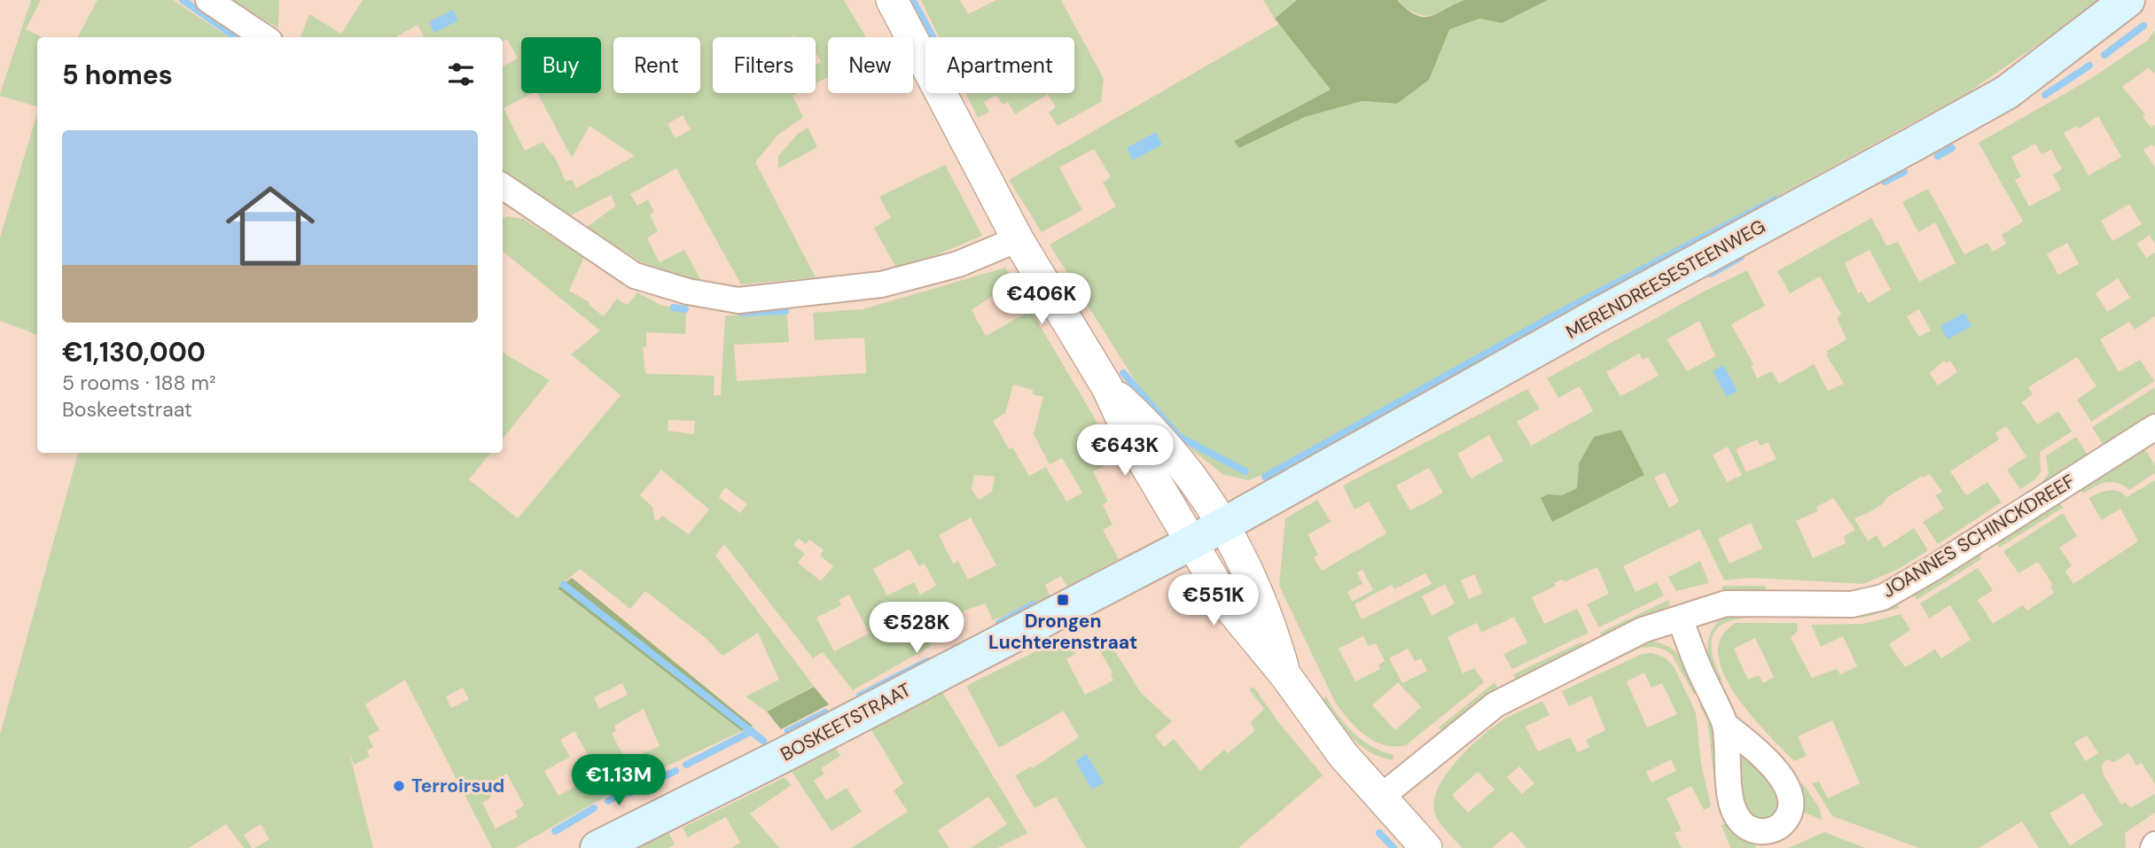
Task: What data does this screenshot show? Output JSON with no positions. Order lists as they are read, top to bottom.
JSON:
{
  "streets": {
    "main road": ["MERENDREESESTEENWEG", "BOSKEETSTRAAT"],
    "street": ["JOANNES SCHINCKDREEF"]
  },
  "crossings": [
    ["MERENDREESESTEENWEG", "BOSKEETSTRAAT"]
  ],
  "places": {
    "transit": ["Drongen Luchterenstraat"],
    "other": ["Terroirsud"]
  },
  "page": {
    "chip": [
      "Buy",
      "Rent",
      "Filters",
      "New",
      "Apartment"
    ],
    "heading": "5 homes",
    "list": [
      {
        "name": "€1,130,000",
        "note": "5 rooms · 188 m² · Boskeetstraat"
      }
    ],
    "price": [
      "€406K",
      "€643K",
      "€551K",
      "€528K",
      "€1.13M"
    ]
  }
}
